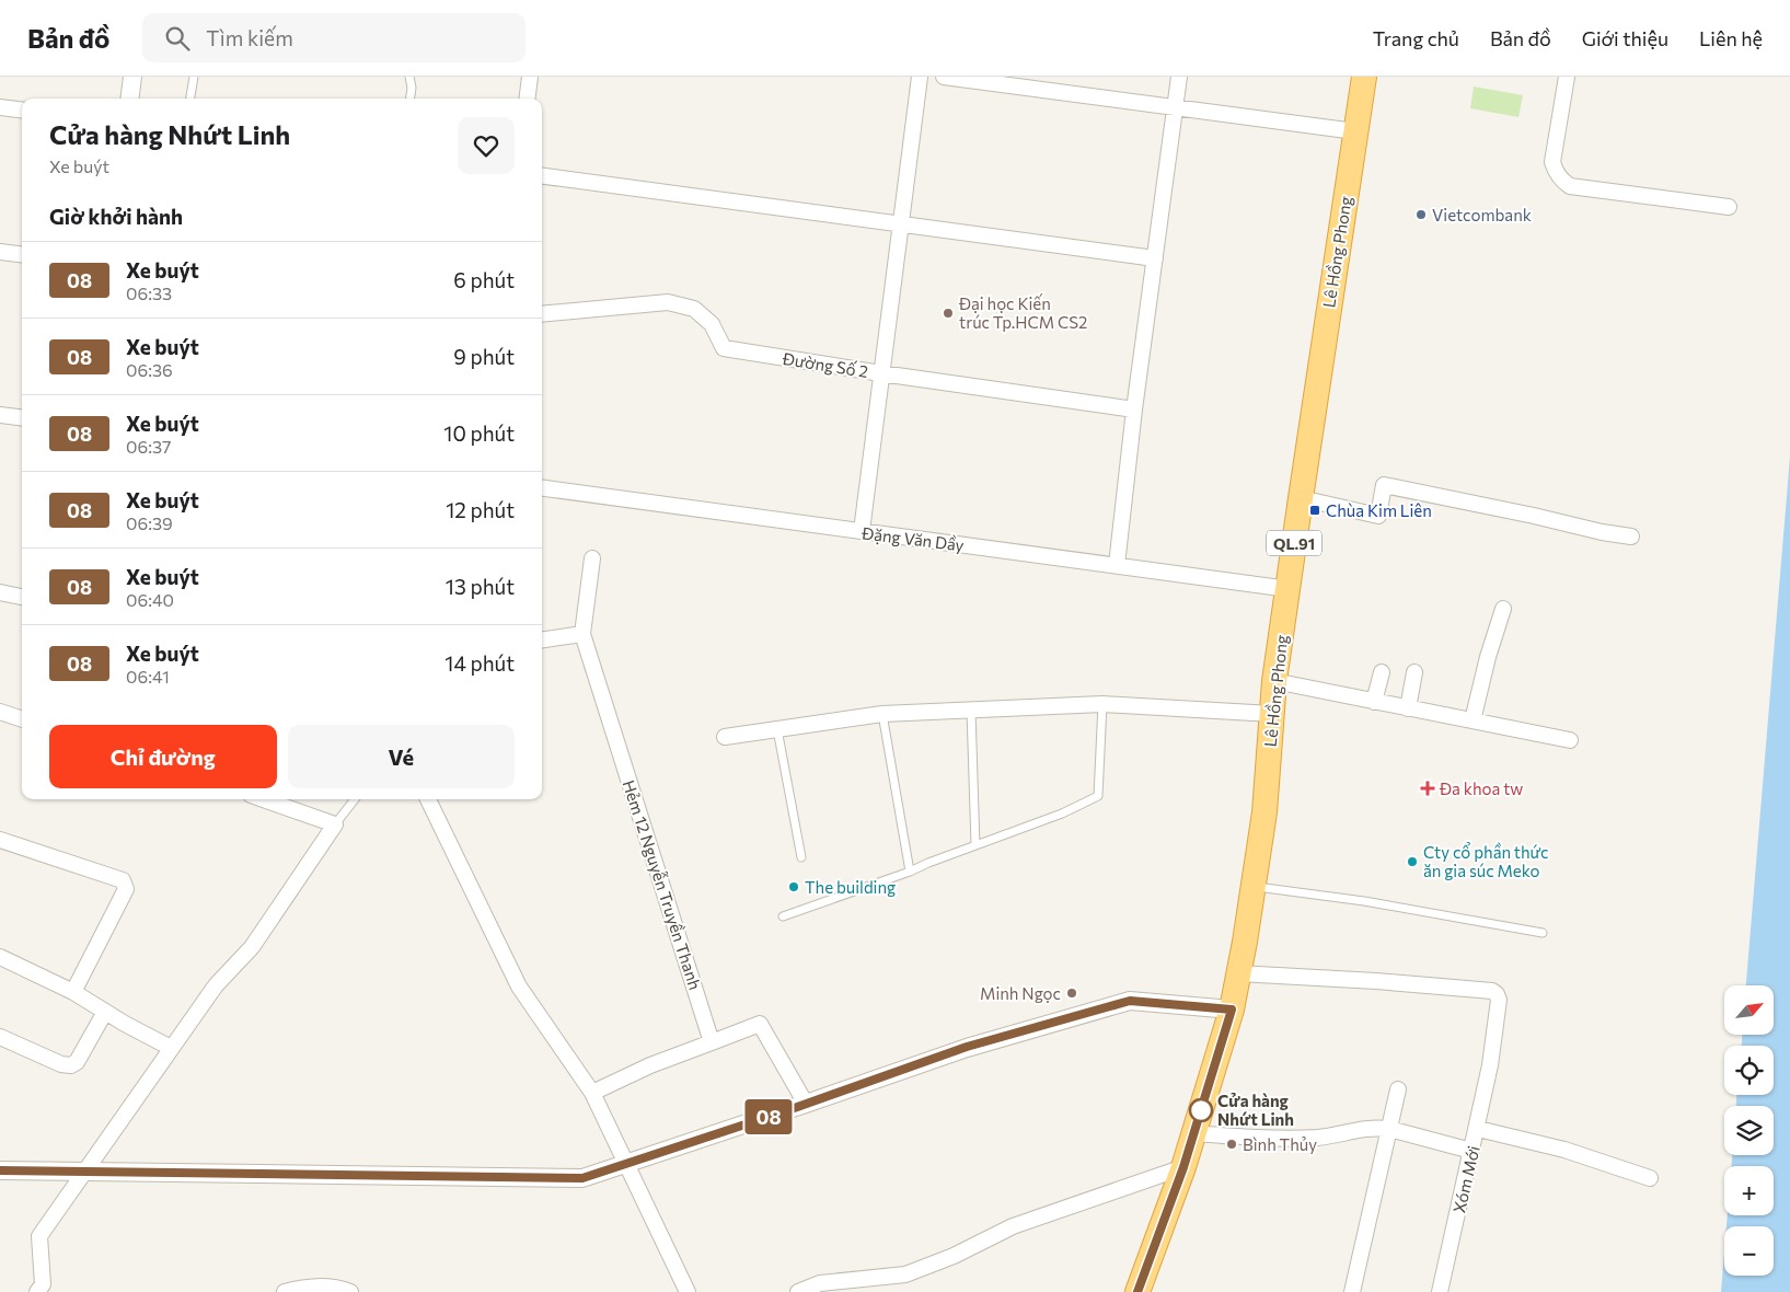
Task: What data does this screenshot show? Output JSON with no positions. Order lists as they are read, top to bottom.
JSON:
{
  "streets": {
    "highway": ["Lê Hồng Phong", "QL.91"],
    "street": [
      "Đường Số 2",
      "Đặng Văn Dầy",
      "Hẻm 12 Nguyễn Truyền Thanh",
      "Xóm Mới"
    ]
  },
  "crossings": [
    ["Lê Hồng Phong", "Đặng Văn Dầy"],
    ["Lê Hồng Phong", "Xóm Mới"]
  ],
  "places": {
    "other": [
      "Vietcombank",
      "Đại học Kiến trúc Tp.HCM CS2",
      "Cty cổ phần thức ăn gia súc Meko",
      "The building",
      "Minh Ngọc",
      "Cửa hàng Nhứt Linh",
      "Bình Thủy"
    ],
    "transit": ["Chùa Kim Liên"],
    "health": ["Đa khoa tw"]
  },
  "lines": ["bus line 08"],
  "north": "top right",
  "page": {
    "header": "Bản đồ",
    "search": "Tìm kiếm",
    "nav": [
      "Trang chủ",
      "Bản đồ",
      "Giới thiệu",
      "Liên hệ"
    ],
    "on_map": "08",
    "heading": [
      ["Cửa hàng Nhứt Linh", "Xe buýt"],
      "Giờ khởi hành"
    ],
    "list": [
      {
        "mark": "08",
        "name": "Xe buýt",
        "note": "06:33",
        "value": "6 phút"
      },
      {
        "mark": "08",
        "name": "Xe buýt",
        "note": "06:36",
        "value": "9 phút"
      },
      {
        "mark": "08",
        "name": "Xe buýt",
        "note": "06:37",
        "value": "10 phút"
      },
      {
        "mark": "08",
        "name": "Xe buýt",
        "note": "06:39",
        "value": "12 phút"
      },
      {
        "mark": "08",
        "name": "Xe buýt",
        "note": "06:40",
        "value": "13 phút"
      },
      {
        "mark": "08",
        "name": "Xe buýt",
        "note": "06:41",
        "value": "14 phút"
      }
    ],
    "buttons": ["Chỉ đường", "Vé"],
    "map_buttons": ["+", "−"]
  }
}
